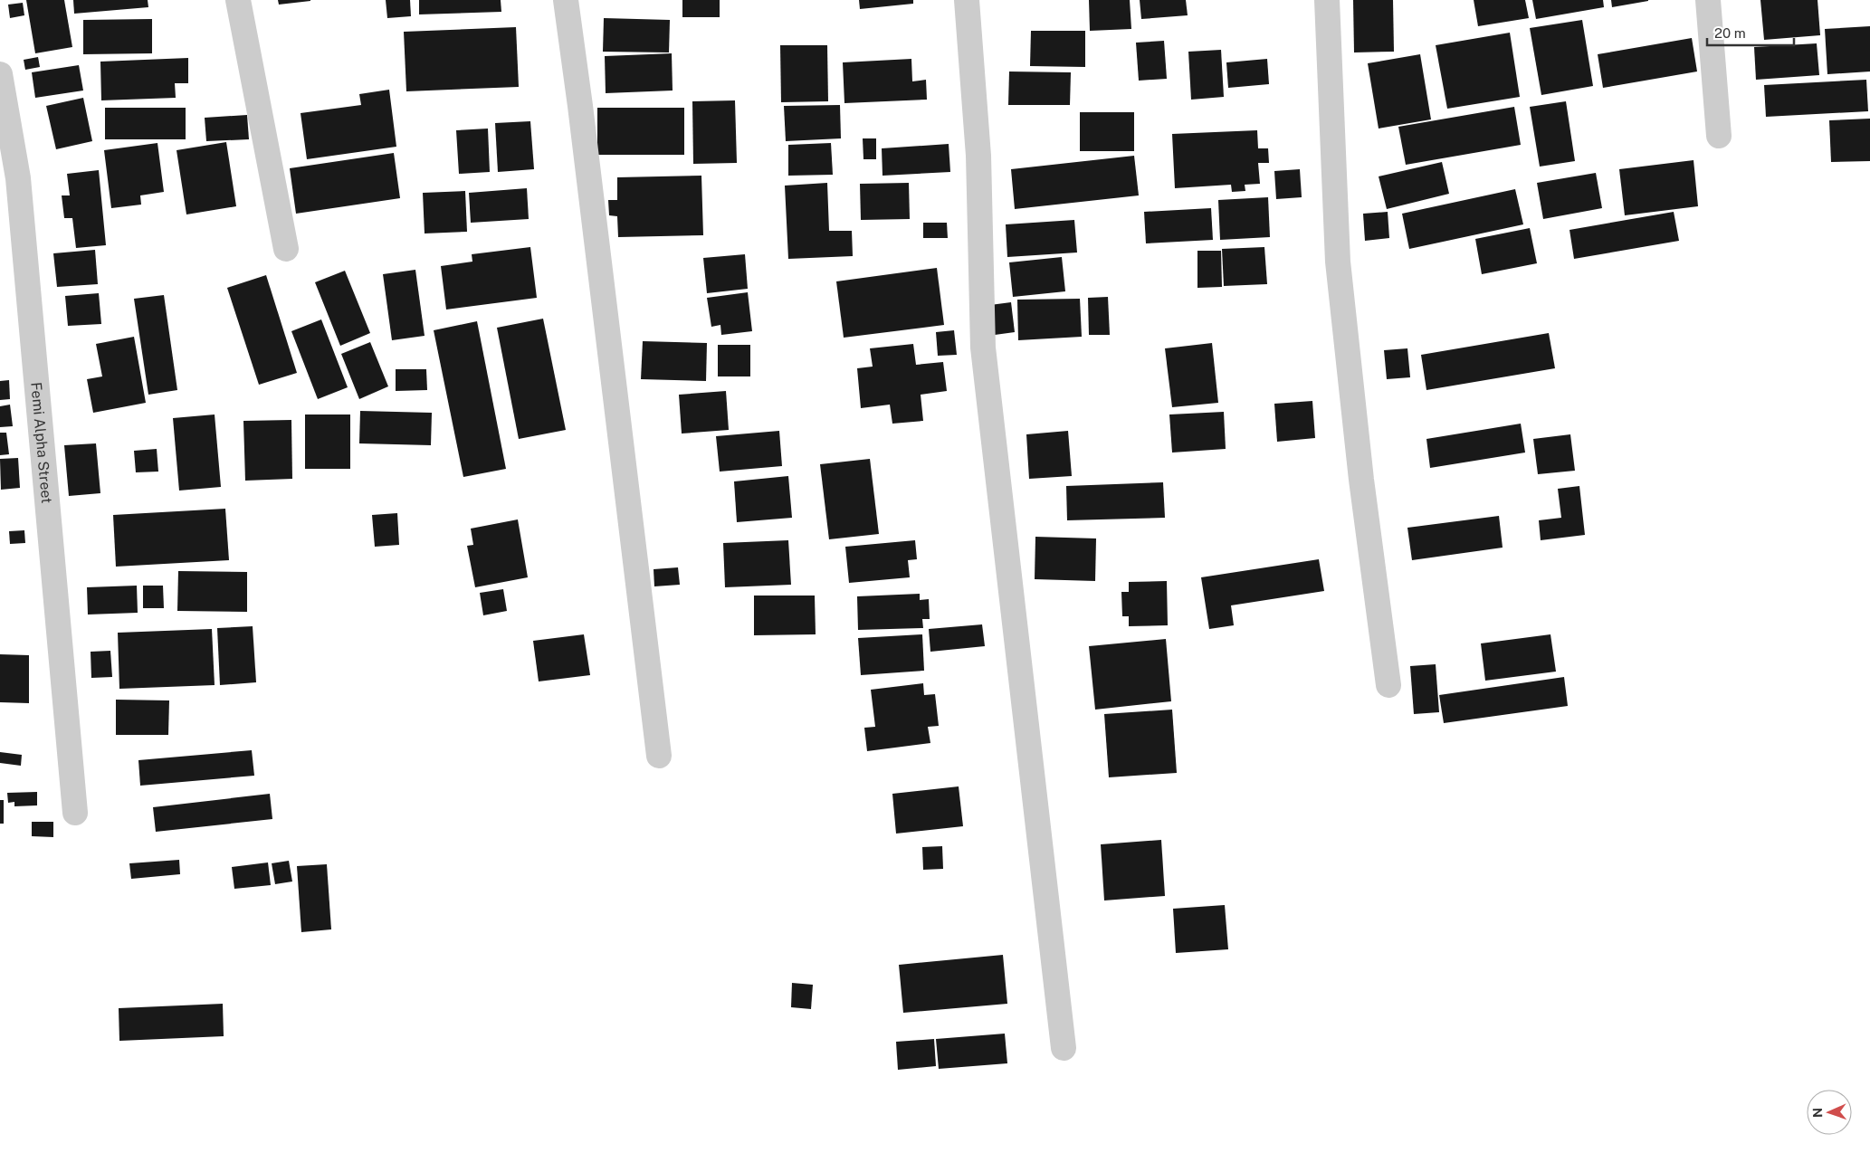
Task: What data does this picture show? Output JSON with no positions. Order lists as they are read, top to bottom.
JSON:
{
  "streets": {
    "street": ["Femi Alpha Street"]
  },
  "scale_bar": "20 m",
  "north": "left"
}
